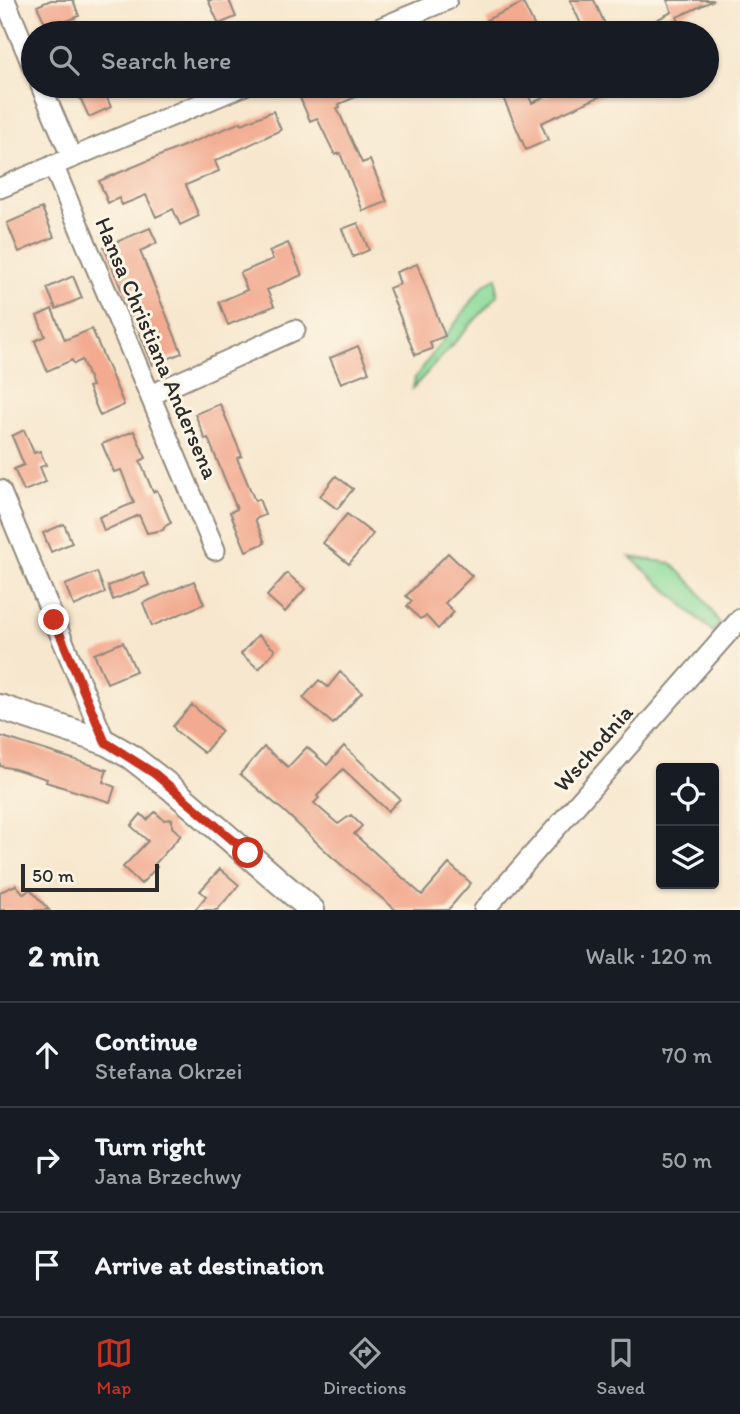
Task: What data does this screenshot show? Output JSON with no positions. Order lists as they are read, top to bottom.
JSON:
{
  "streets": {
    "street": ["Hansa Christiana Andersena", "Wschodnia"]
  },
  "scale_bar": "50 m",
  "page": {
    "search": "Search here",
    "scale": "50 m",
    "heading": ["2 min", "Walk · 120 m"],
    "list": [
      ["Continue", "Stefana Okrzei", "70 m"],
      ["Turn right", "Jana Brzechwy", "50 m"],
      "Arrive at destination"
    ],
    "nav": ["Map", "Directions", "Saved"]
  }
}
